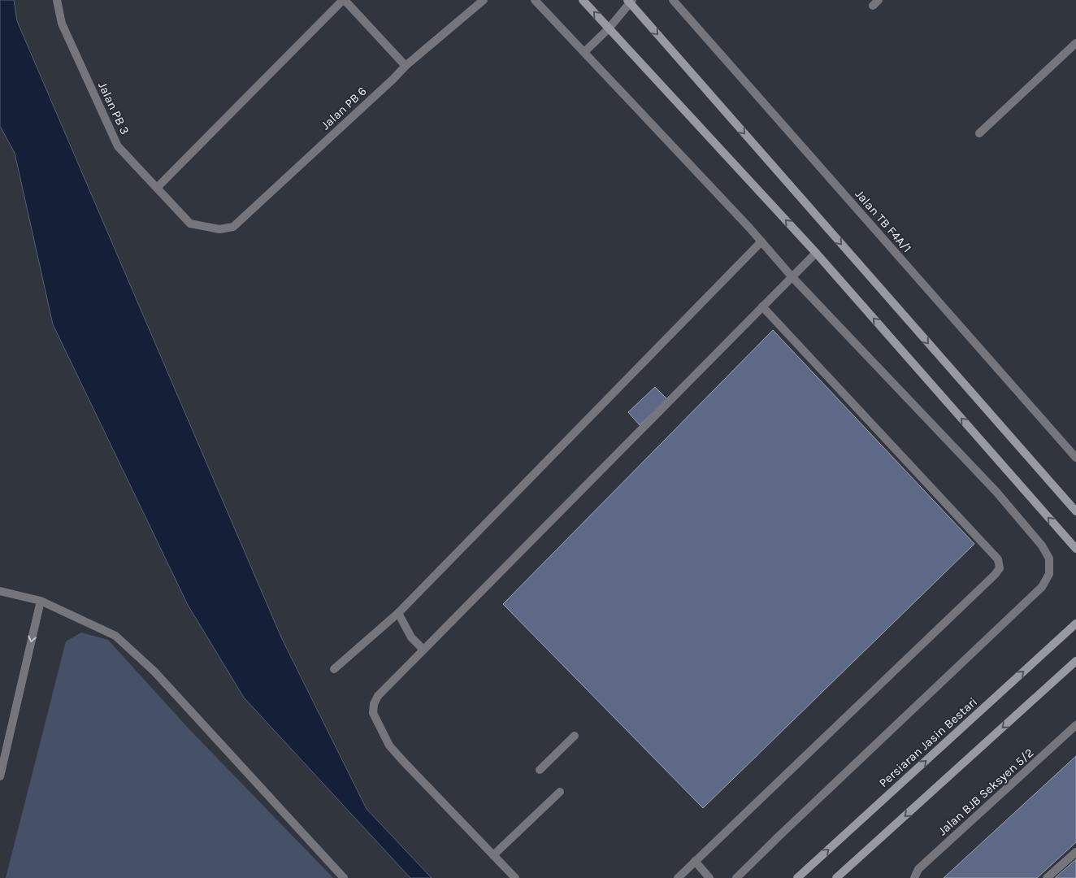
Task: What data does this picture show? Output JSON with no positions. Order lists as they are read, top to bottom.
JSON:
{
  "streets": {
    "street": [
      "Jalan PB 3",
      "Jalan PB 6",
      "Jalan TB F4A/1",
      "Persiaran Jasin Bestari",
      "Jalan BJB Seksyen 5/2"
    ]
  },
  "crossings": [
    ["Jalan PB 3", "Jalan PB 6"]
  ]
}
